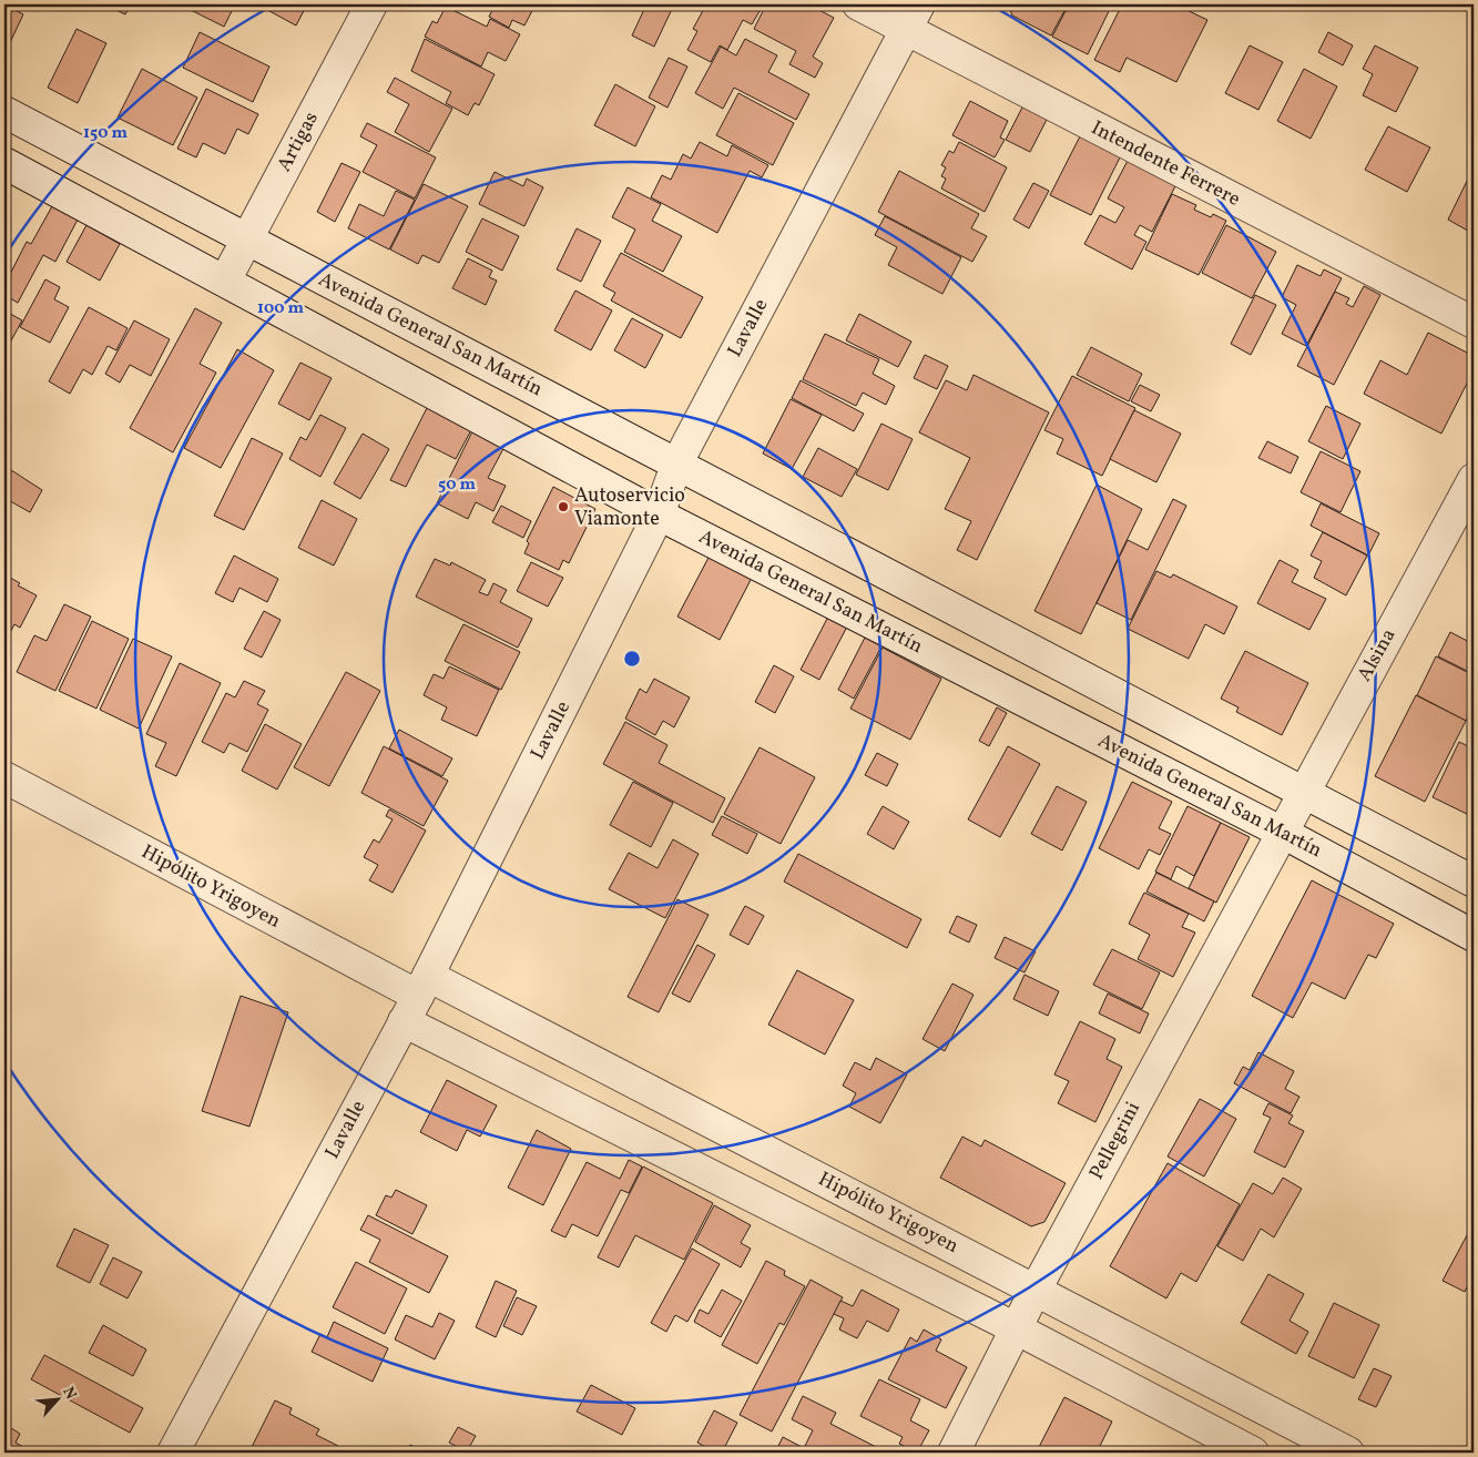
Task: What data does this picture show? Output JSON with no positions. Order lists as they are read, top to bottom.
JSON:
{
  "streets": {
    "street": [
      "Artigas",
      "Intendente Ferrere",
      "Lavalle",
      "Avenida General San Martín",
      "Alsina",
      "Hipólito Yrigoyen",
      "Pellegrini"
    ]
  },
  "crossings": [
    ["Artigas", "Avenida General San Martín"],
    ["Intendente Ferrere", "Lavalle"],
    ["Lavalle", "Avenida General San Martín"],
    ["Lavalle", "Hipólito Yrigoyen"],
    ["Avenida General San Martín", "Alsina"],
    ["Avenida General San Martín", "Pellegrini"],
    ["Alsina", "Pellegrini"],
    ["Hipólito Yrigoyen", "Pellegrini"]
  ],
  "places": ["Autoservicio Viamonte"],
  "north": "top right",
  "rings": ["150 m", "100 m", "50 m"]
}
